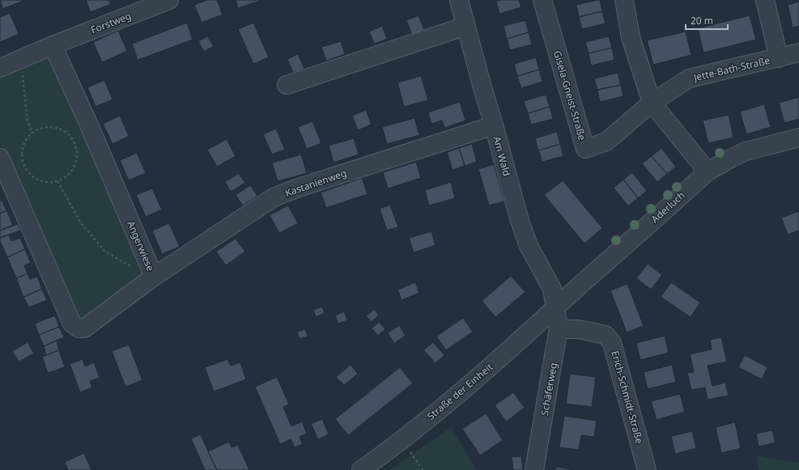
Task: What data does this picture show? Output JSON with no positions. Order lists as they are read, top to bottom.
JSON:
{
  "streets": {
    "street": [
      "Forstweg",
      "Jette-Bath-Straße",
      "Gisela-Gneist-Straße",
      "Am Wald",
      "Kastanienweg",
      "Aderluch",
      "Angerwiese",
      "Schäferweg",
      "Straße der Einheit",
      "Erich-Schmidt-Straße"
    ]
  },
  "crossings": [
    ["Forstweg", "Angerwiese"],
    ["Jette-Bath-Straße", "Gisela-Gneist-Straße"],
    ["Am Wald", "Kastanienweg"],
    ["Am Wald", "Aderluch"],
    ["Am Wald", "Schäferweg"],
    ["Am Wald", "Straße der Einheit"],
    ["Kastanienweg", "Angerwiese"],
    ["Aderluch", "Schäferweg"],
    ["Aderluch", "Straße der Einheit"],
    ["Schäferweg", "Straße der Einheit"],
    ["Schäferweg", "Erich-Schmidt-Straße"]
  ],
  "scale_bar": "20 m"
}
